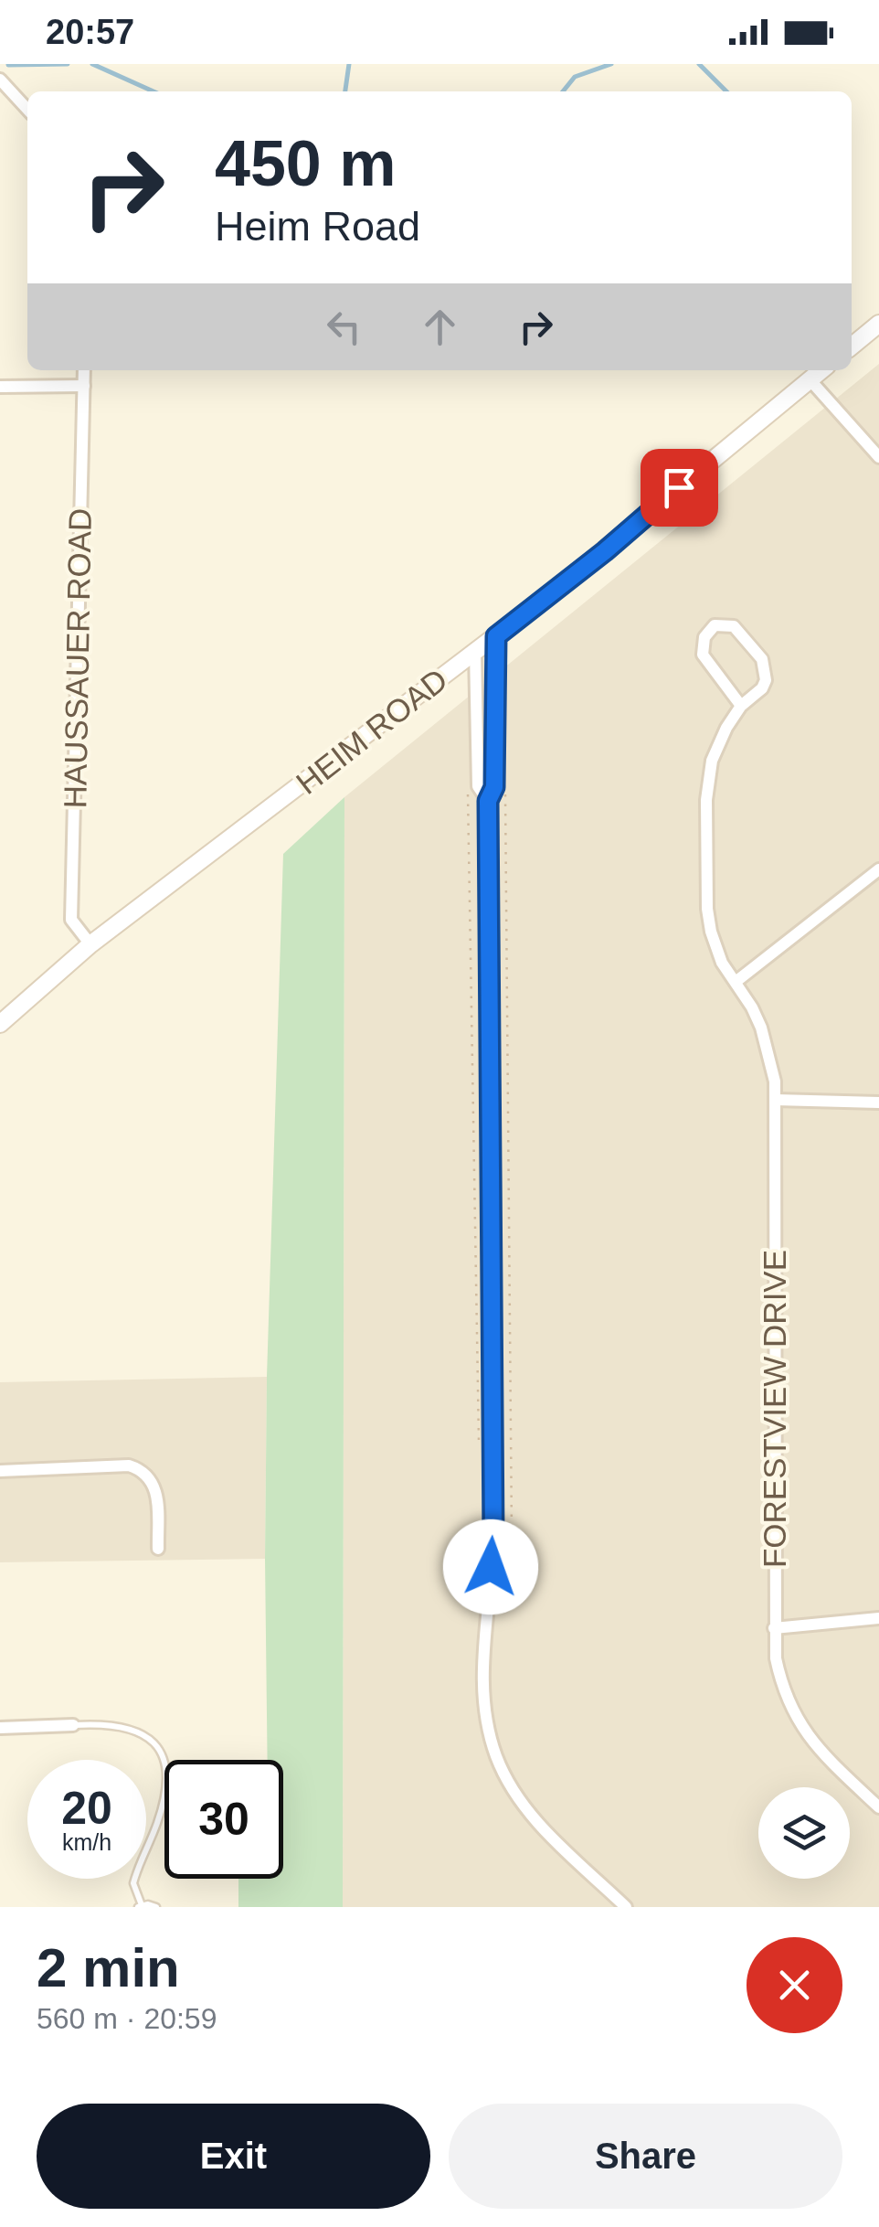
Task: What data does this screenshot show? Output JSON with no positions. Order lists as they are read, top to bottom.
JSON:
{
  "streets": {
    "street": ["HAUSSAUER ROAD", "HEIM ROAD", "FORESTVIEW DRIVE"]
  },
  "crossings": [
    ["HAUSSAUER ROAD", "HEIM ROAD"]
  ],
  "page": {
    "status": "20:57",
    "turn": ["450 m", "Heim Road"],
    "speed": "20 km/h",
    "limit": "30",
    "heading": ["2 min", "560 m · 20:59"],
    "buttons": ["Exit", "Share"]
  }
}
